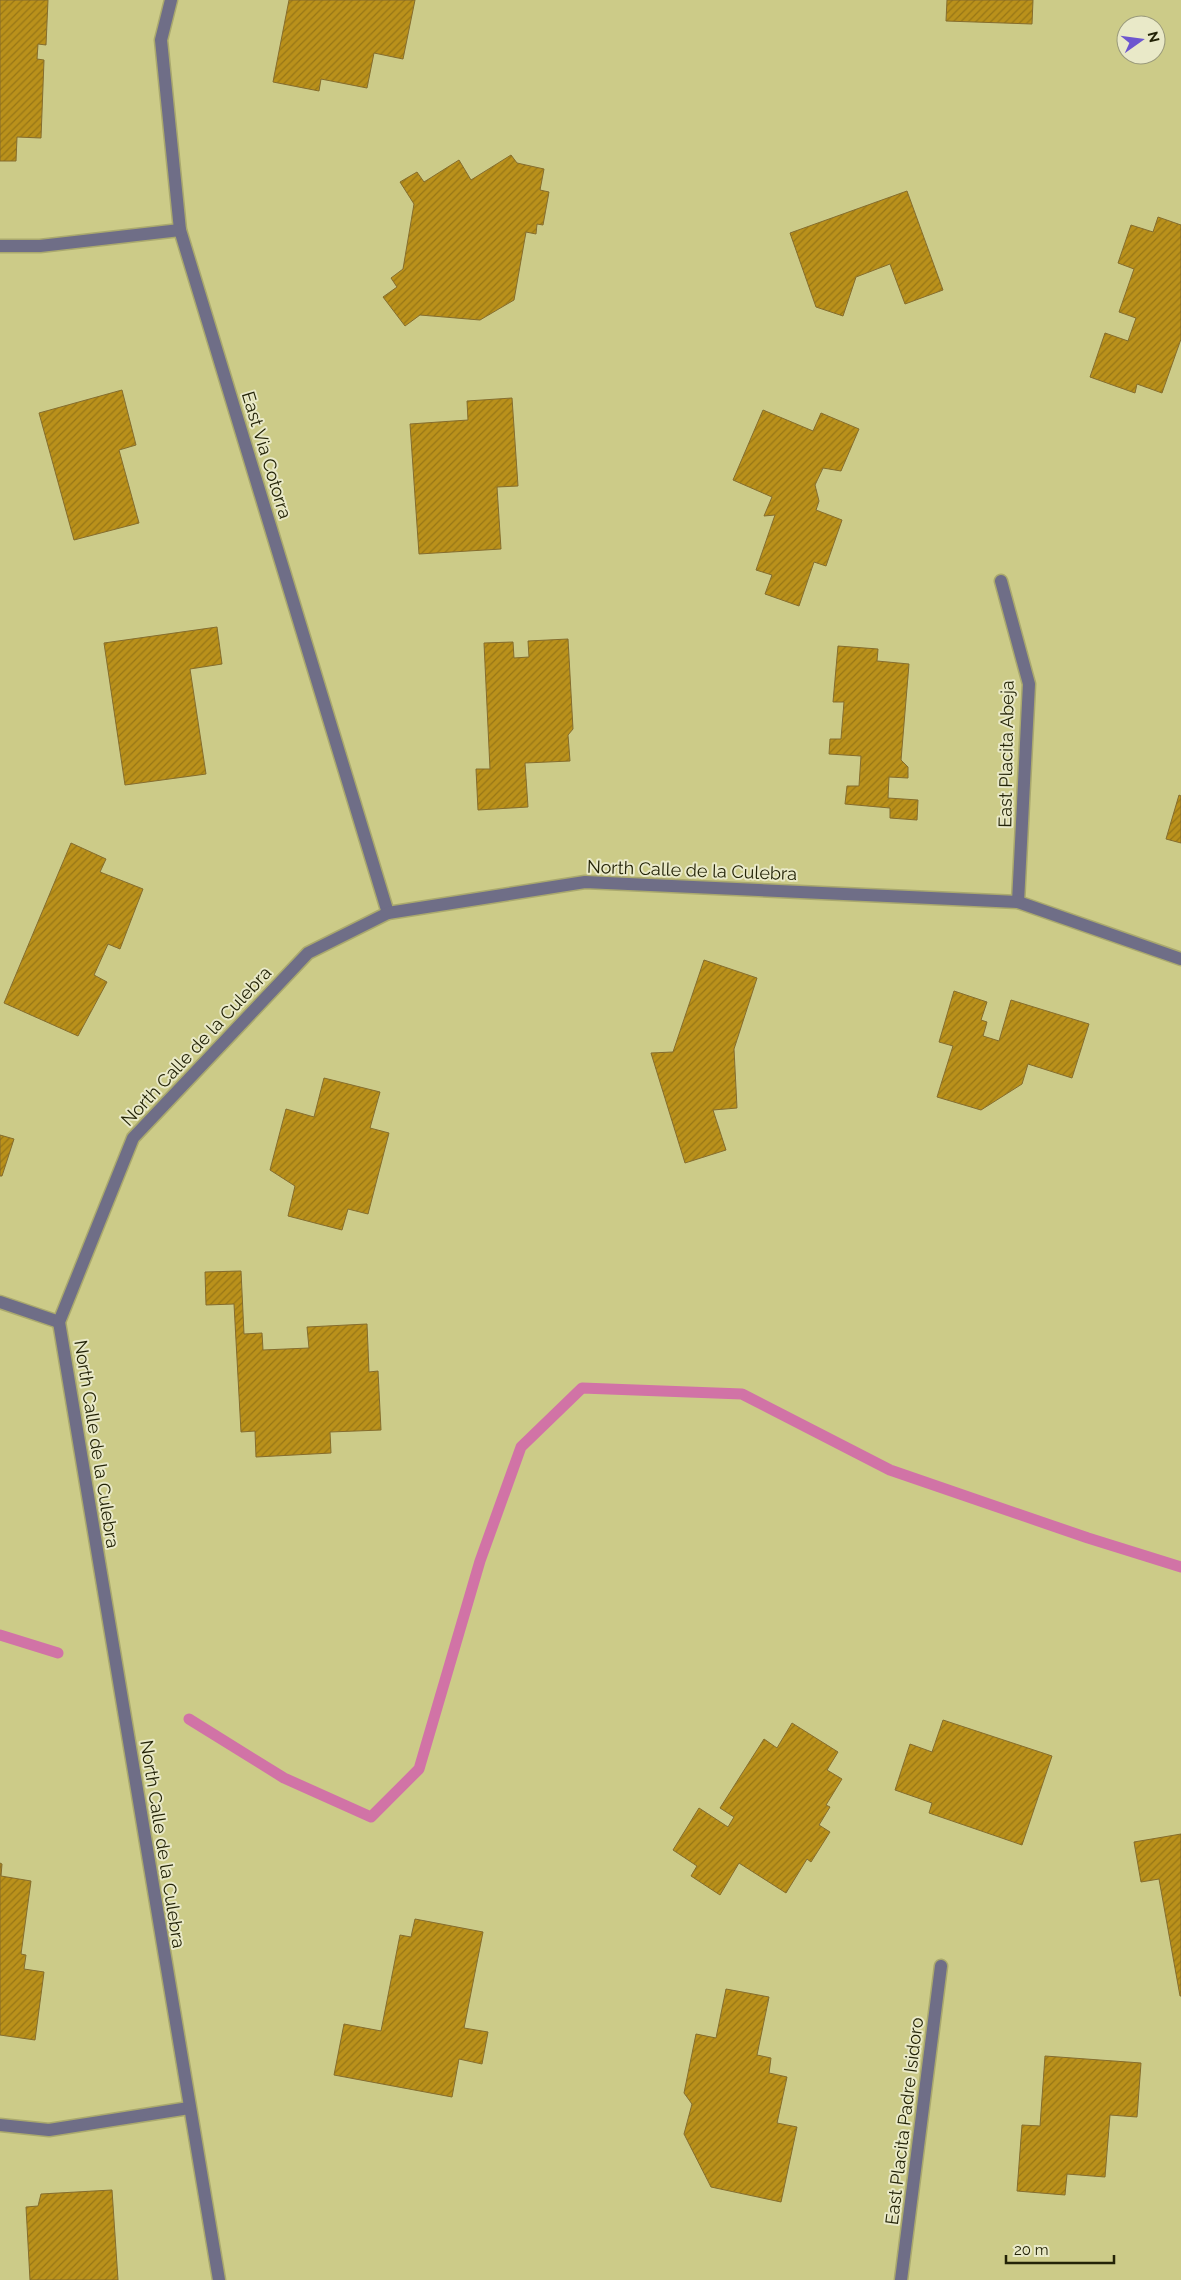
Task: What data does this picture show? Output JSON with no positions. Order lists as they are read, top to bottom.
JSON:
{
  "streets": {
    "street": [
      "East Via Cotorra",
      "East Placita Abeja",
      "North Calle de la Culebra",
      "East Placita Padre Isidoro"
    ]
  },
  "crossings": [
    ["East Via Cotorra", "North Calle de la Culebra"],
    ["East Placita Abeja", "North Calle de la Culebra"]
  ],
  "scale_bar": "20 m",
  "north": "right"
}
